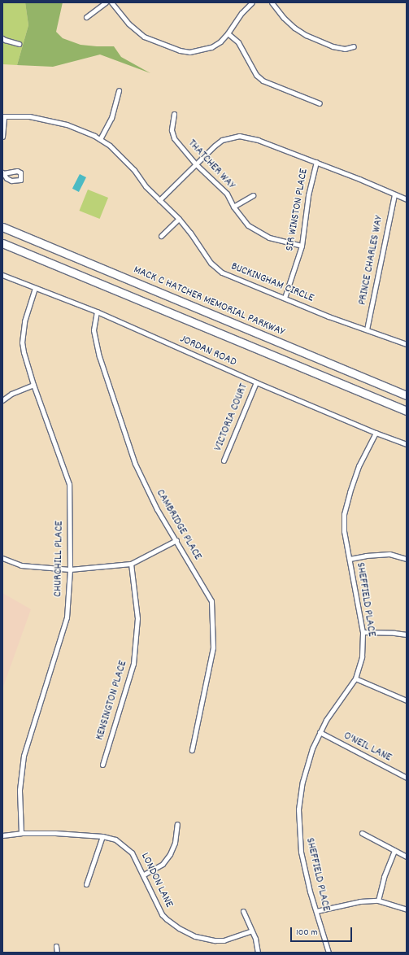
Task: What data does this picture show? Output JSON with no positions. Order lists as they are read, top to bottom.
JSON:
{
  "streets": {
    "highway": ["MACK C HATCHER MEMORIAL PARKWAY"],
    "street": [
      "THATCHER WAY",
      "SIR WINSTON PLACE",
      "PRINCE CHARLES WAY",
      "BUCKINGHAM CIRCLE",
      "JORDAN ROAD",
      "VICTORIA COURT",
      "CAMBRIDGE PLACE",
      "CHURCHILL PLACE",
      "SHEFFIELD PLACE",
      "KENSINGTON PLACE",
      "O'NEIL LANE",
      "LONDON LANE"
    ]
  },
  "crossings": [
    ["THATCHER WAY", "SIR WINSTON PLACE"],
    ["SIR WINSTON PLACE", "BUCKINGHAM CIRCLE"],
    ["PRINCE CHARLES WAY", "BUCKINGHAM CIRCLE"],
    ["JORDAN ROAD", "VICTORIA COURT"],
    ["JORDAN ROAD", "CAMBRIDGE PLACE"],
    ["JORDAN ROAD", "CHURCHILL PLACE"],
    ["JORDAN ROAD", "SHEFFIELD PLACE"],
    ["CHURCHILL PLACE", "LONDON LANE"],
    ["SHEFFIELD PLACE", "O'NEIL LANE"]
  ],
  "scale_bar": "100 m"
}
